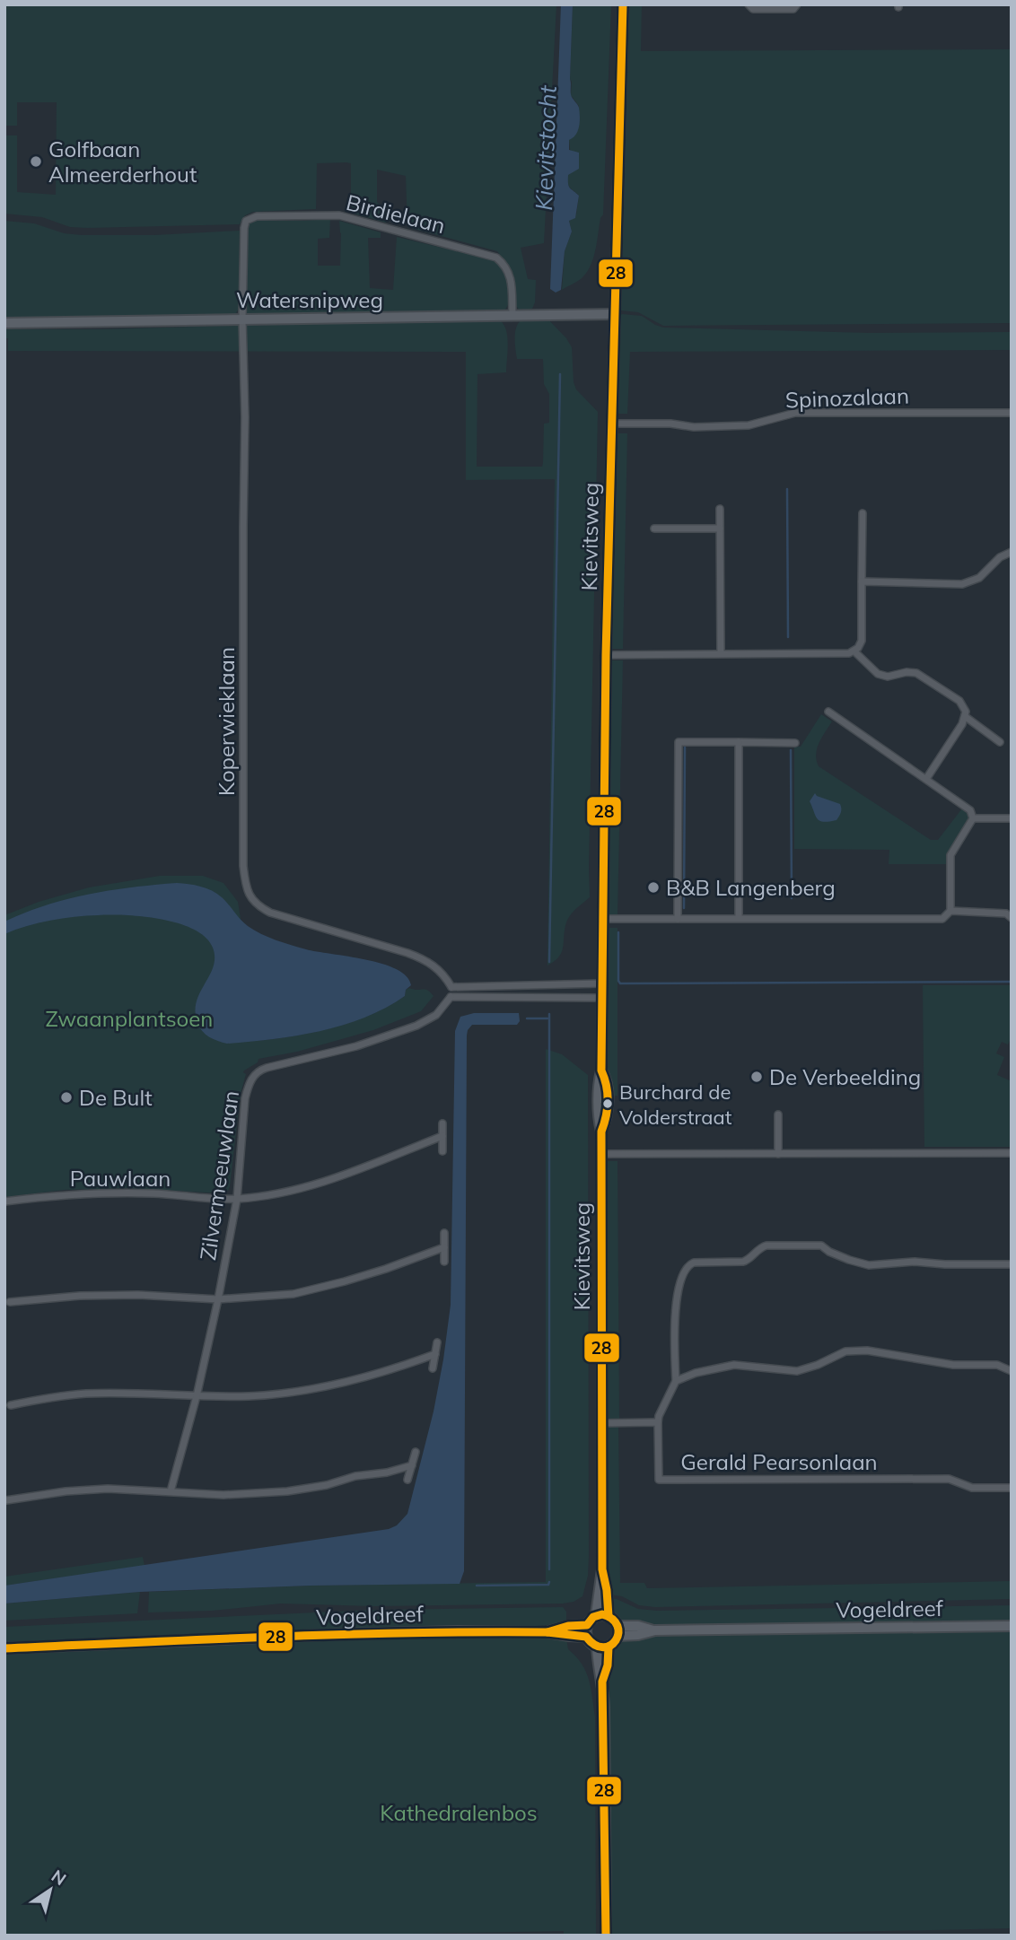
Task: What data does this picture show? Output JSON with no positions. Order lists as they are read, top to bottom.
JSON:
{
  "streets": {
    "street": [
      "Birdielaan",
      "Watersnipweg",
      "Spinozalaan",
      "Kievitsweg",
      "Koperwieklaan",
      "Zilvermeeuwlaan",
      "Pauwlaan",
      "Gerald Pearsonlaan",
      "Vogeldreef"
    ]
  },
  "crossings": [
    ["Birdielaan", "Watersnipweg"],
    ["Birdielaan", "Koperwieklaan"],
    ["Watersnipweg", "Kievitsweg"],
    ["Watersnipweg", "Koperwieklaan"],
    ["Spinozalaan", "Kievitsweg"],
    ["Kievitsweg", "Vogeldreef"],
    ["Zilvermeeuwlaan", "Pauwlaan"]
  ],
  "water": ["Kievitstocht"],
  "parks": ["Zwaanplantsoen", "Kathedralenbos"],
  "places": [
    "Golfbaan Almeerderhout",
    "B&B Langenberg",
    "De Verbeelding",
    "De Bult",
    "Burchard de Volderstraat"
  ],
  "lines": ["transit line 28"],
  "north": "top right"
}
